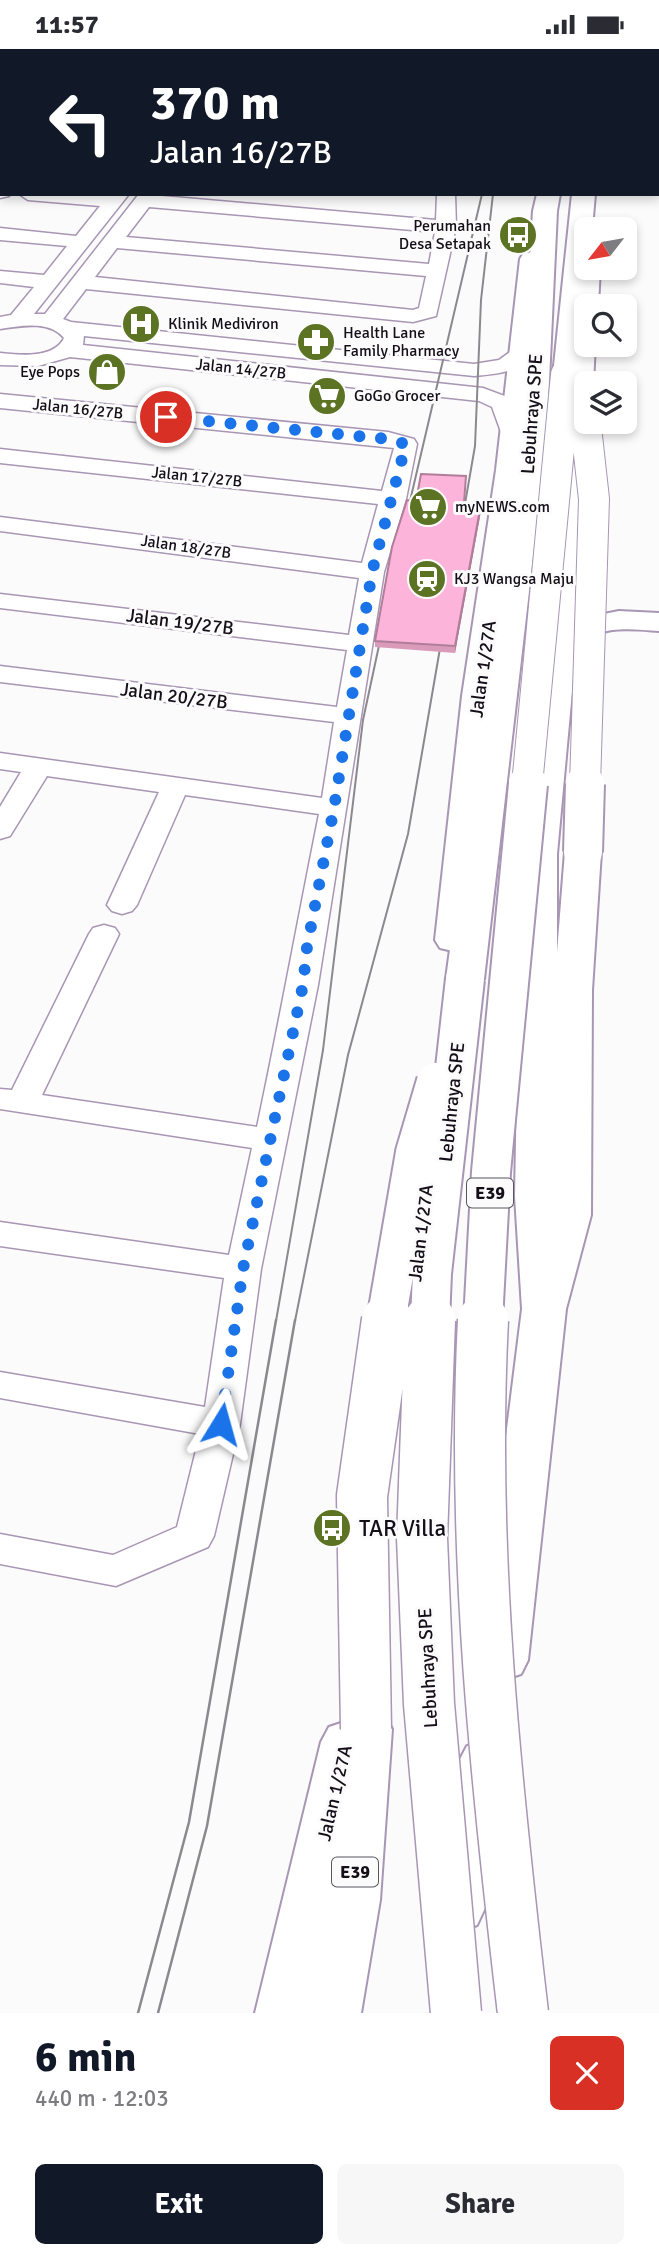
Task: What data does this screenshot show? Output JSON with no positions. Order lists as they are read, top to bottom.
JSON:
{
  "streets": {
    "main road": ["Lebuhraya SPE", "Jalan 1/27A", "E39"],
    "street": [
      "Jalan 14/27B",
      "Jalan 16/27B",
      "Jalan 17/27B",
      "Jalan 18/27B",
      "Jalan 19/27B",
      "Jalan 20/27B"
    ]
  },
  "crossings": [
    ["Jalan 14/27B", "Jalan 1/27A"],
    ["Jalan 16/27B", "Jalan 17/27B"],
    ["Lebuhraya SPE", "E39"]
  ],
  "places": {
    "bus stop": ["Perumahan Desa Setapak", "TAR Villa"],
    "hospital": ["Klinik Mediviron"],
    "pharmacy": ["Health Lane Family Pharmacy"],
    "shop": ["Eye Pops"],
    "supermarket": ["GoGo Grocer", "myNEWS.com"],
    "station": ["KJ3 Wangsa Maju"]
  },
  "north": "bottom left",
  "page": {
    "status": "11:57",
    "turn": ["370 m", "Jalan 16/27B"],
    "heading": ["6 min", "440 m · 12:03"],
    "buttons": ["Exit", "Share"]
  }
}
